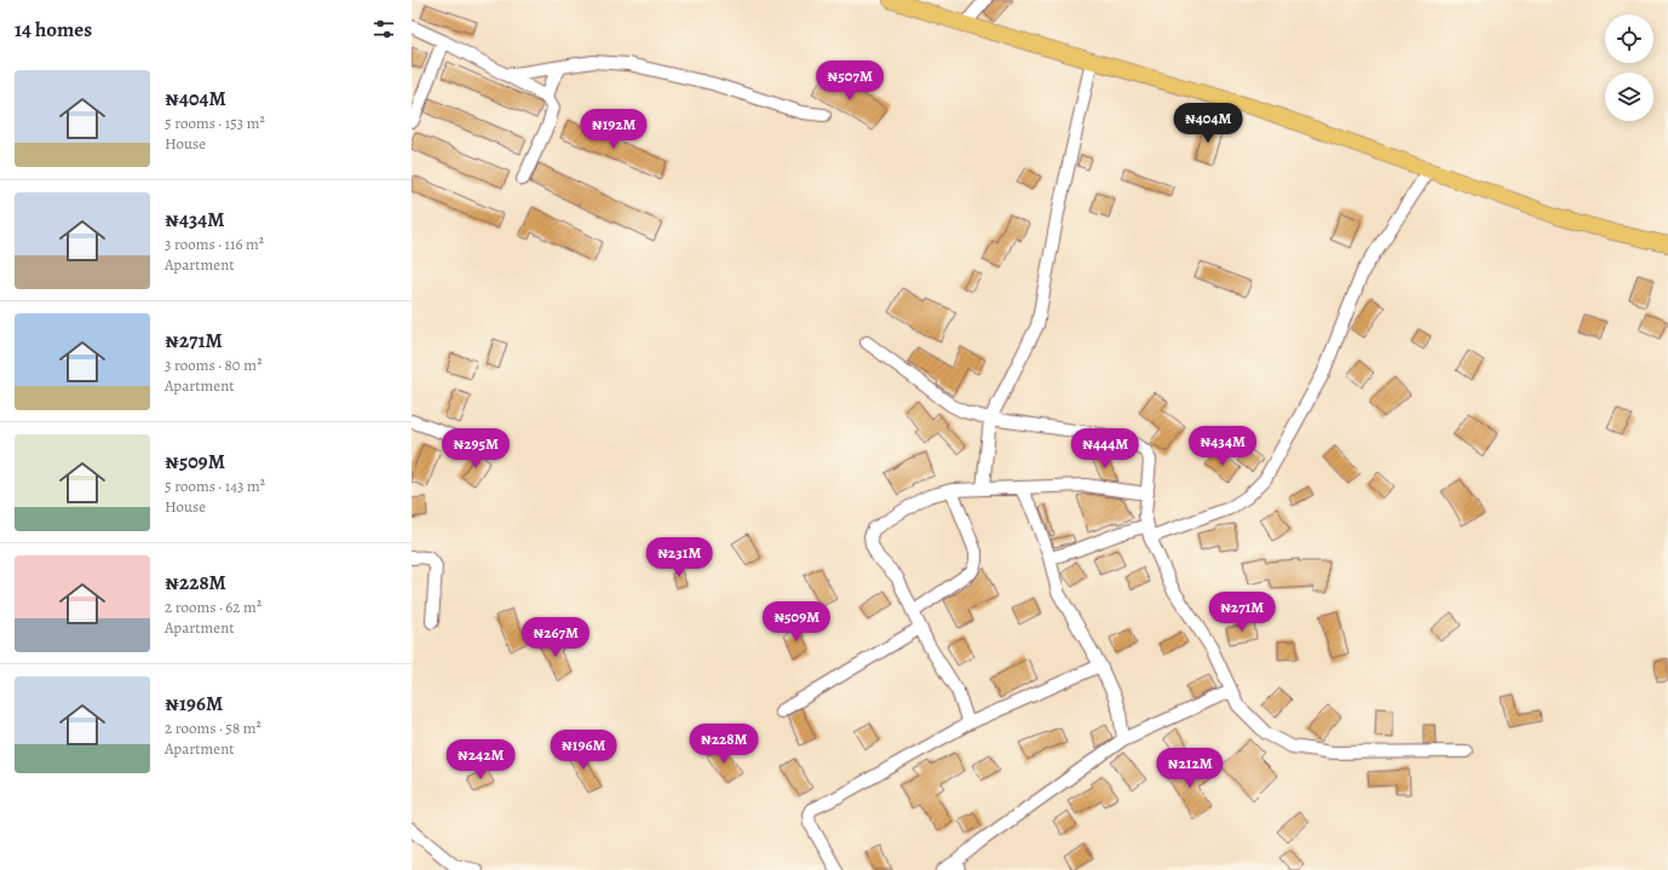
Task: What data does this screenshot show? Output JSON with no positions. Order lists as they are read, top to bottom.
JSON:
{
  "page": {
    "heading": "14 homes",
    "list": [
      {
        "name": "₦404M",
        "note": "5 rooms · 153 m² · House"
      },
      {
        "name": "₦434M",
        "note": "3 rooms · 116 m² · Apartment"
      },
      {
        "name": "₦271M",
        "note": "3 rooms · 80 m² · Apartment"
      },
      {
        "name": "₦509M",
        "note": "5 rooms · 143 m² · House"
      },
      {
        "name": "₦228M",
        "note": "2 rooms · 62 m² · Apartment"
      },
      {
        "name": "₦196M",
        "note": "2 rooms · 58 m² · Apartment"
      }
    ],
    "price": [
      "₦507M",
      "₦404M",
      "₦192M",
      "₦434M",
      "₦295M",
      "₦444M",
      "₦231M",
      "₦271M",
      "₦509M",
      "₦267M",
      "₦228M",
      "₦196M",
      "₦242M",
      "₦212M"
    ]
  }
}
